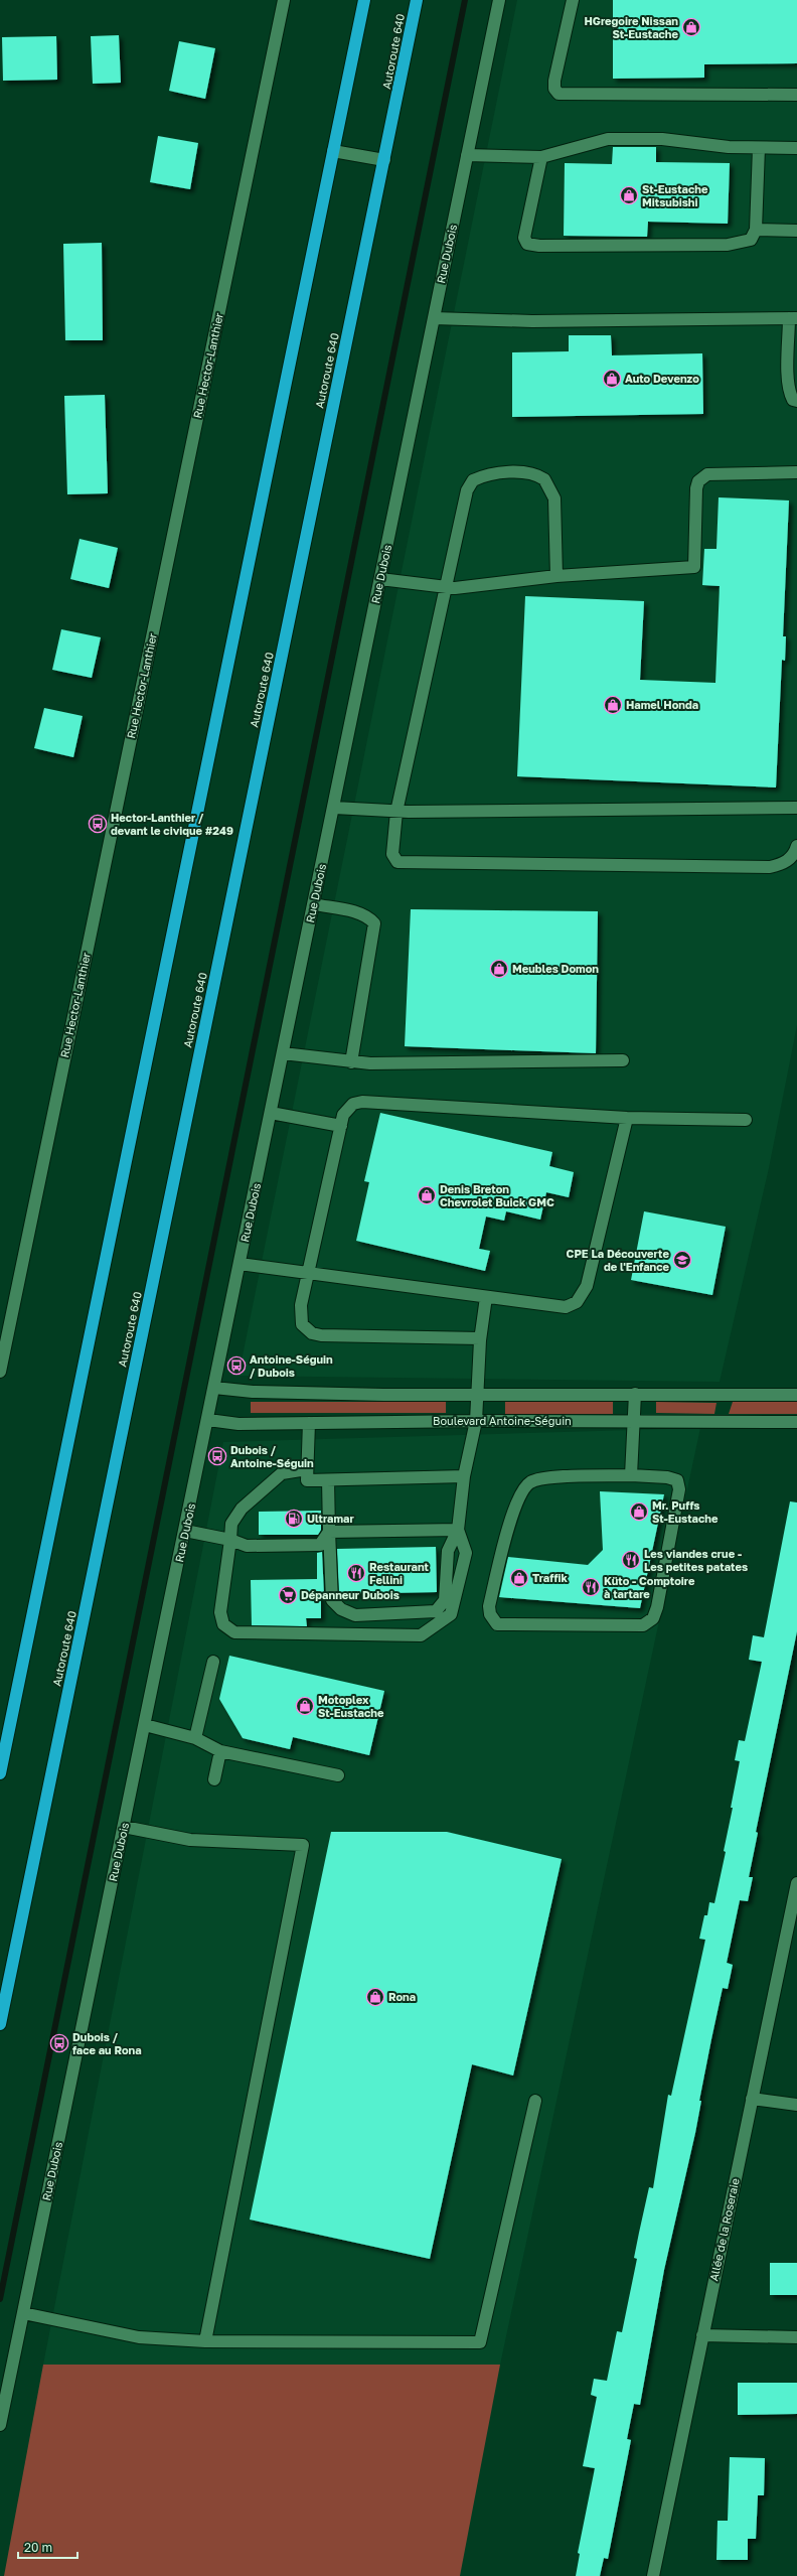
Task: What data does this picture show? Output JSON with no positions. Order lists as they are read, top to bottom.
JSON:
{
  "streets": {
    "highway": ["Autoroute 640"],
    "street": [
      "Rue Dubois",
      "Rue Hector-Lanthier",
      "Boulevard Antoine-Séguin",
      "Allée de la Roseraie"
    ]
  },
  "crossings": [
    ["Rue Dubois", "Boulevard Antoine-Séguin"]
  ],
  "places": {
    "shop": [
      "HGregoire Nissan St-Eustache",
      "St-Eustache Mitsubishi",
      "Auto Devenzo",
      "Hamel Honda",
      "Meubles Domon",
      "Denis Breton Chevrolet Buick GMC",
      "Mr. Puffs St-Eustache",
      "Traffik",
      "Motoplex St-Eustache",
      "Rona"
    ],
    "bus stop": [
      "Hector-Lanthier / devant le civique #249",
      "Antoine-Séguin / Dubois",
      "Dubois / Antoine-Séguin",
      "Dubois / face au Rona"
    ],
    "school or university": ["CPE La Découverte de l'Enfance"],
    "fuel station": ["Ultramar"],
    "restaurant": ["Les viandes crue - Les petites patates", "Restaurant Fellini", "Küto - Comptoire à tartare"],
    "supermarket": ["Dépanneur Dubois"]
  },
  "scale_bar": "20 m"
}
